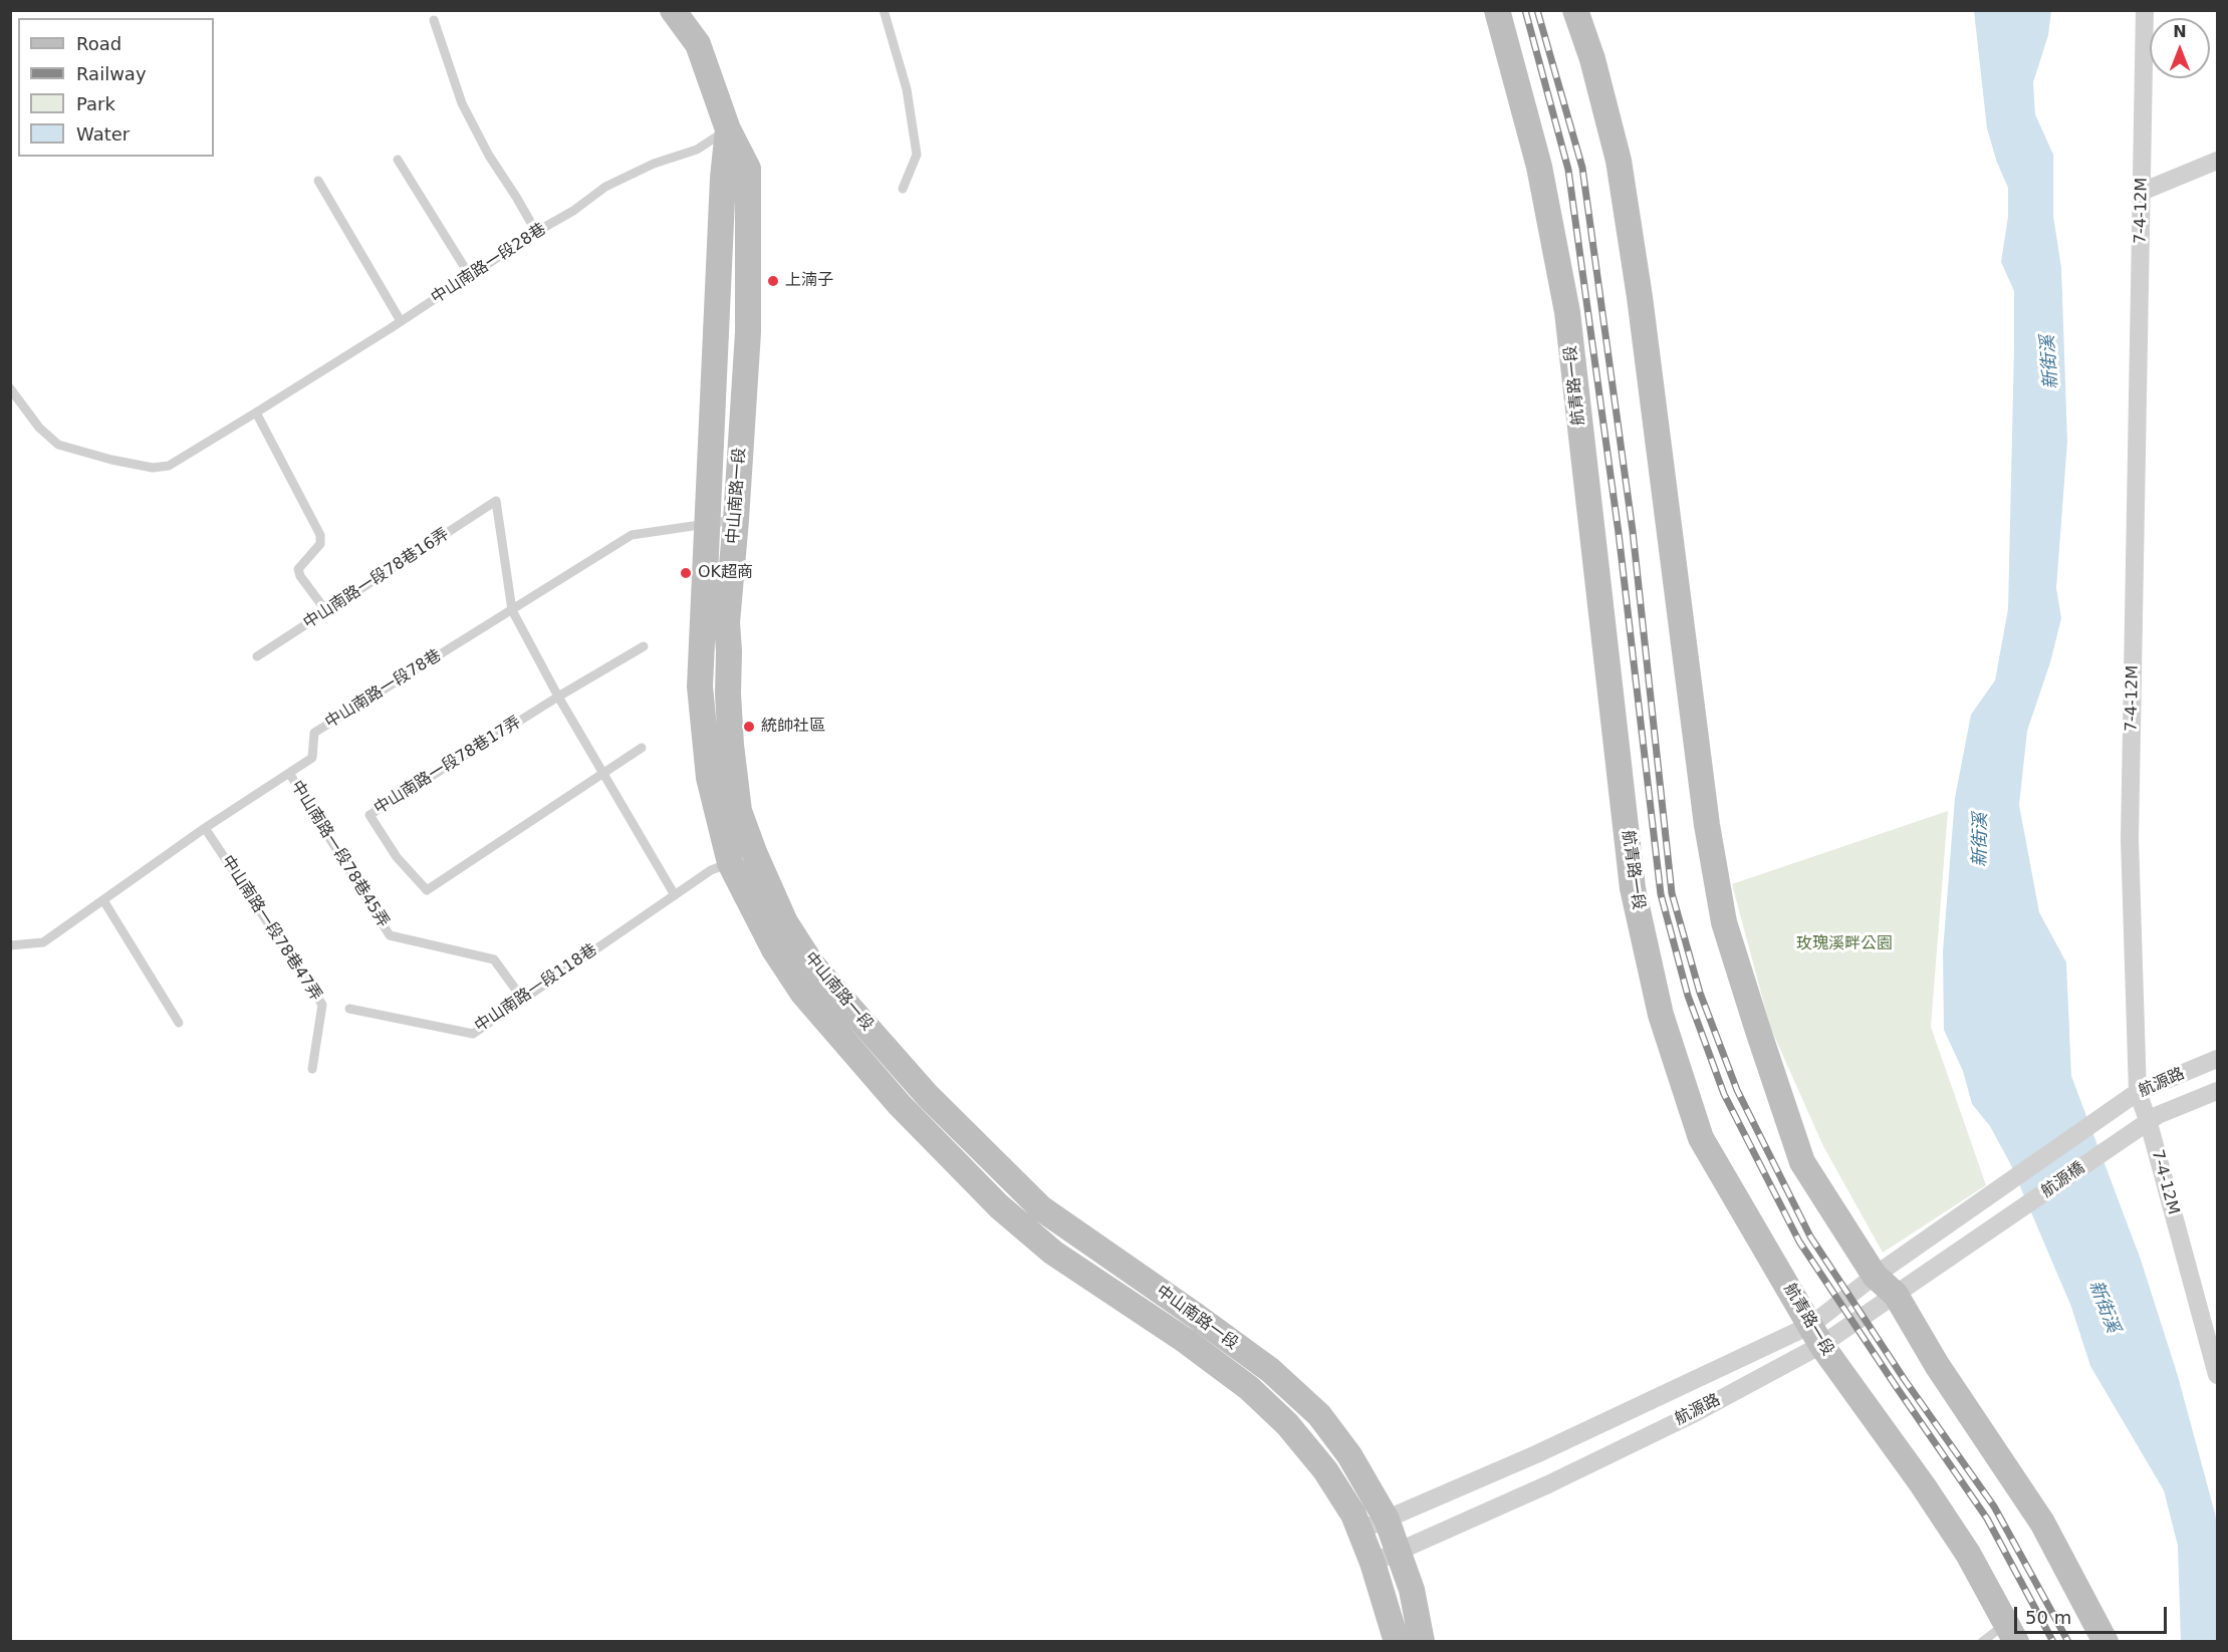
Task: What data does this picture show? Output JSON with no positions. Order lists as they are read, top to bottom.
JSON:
{
  "streets": {
    "main road": ["航青路一段", "中山南路一段"],
    "street": ["7-4-12M", "航源路", "航源橋"],
    "lane": [
      "中山南路一段28巷",
      "中山南路一段78巷16弄",
      "中山南路一段78巷",
      "中山南路一段78巷17弄",
      "中山南路一段78巷45弄",
      "中山南路一段78巷47弄",
      "中山南路一段118巷"
    ]
  },
  "crossings": [
    ["7-4-12M", "航源路"],
    ["中山南路一段28巷", "中山南路一段"],
    ["航青路一段", "航源路"],
    ["中山南路一段", "中山南路一段78巷"],
    ["中山南路一段", "中山南路一段118巷"],
    ["中山南路一段", "航源路"],
    ["中山南路一段78巷16弄", "中山南路一段78巷"],
    ["中山南路一段78巷", "中山南路一段78巷45弄"],
    ["中山南路一段78巷", "中山南路一段78巷47弄"],
    ["中山南路一段78巷45弄", "中山南路一段118巷"],
    ["航源路", "航源橋"]
  ],
  "water": ["新街溪"],
  "parks": ["玫瑰溪畔公園"],
  "places": ["上湳子", "OK超商", "統帥社區"],
  "legend": [
    "Road",
    "Railway",
    "Park",
    "Water"
  ],
  "scale_bar": "50 m",
  "north": "top"
}
